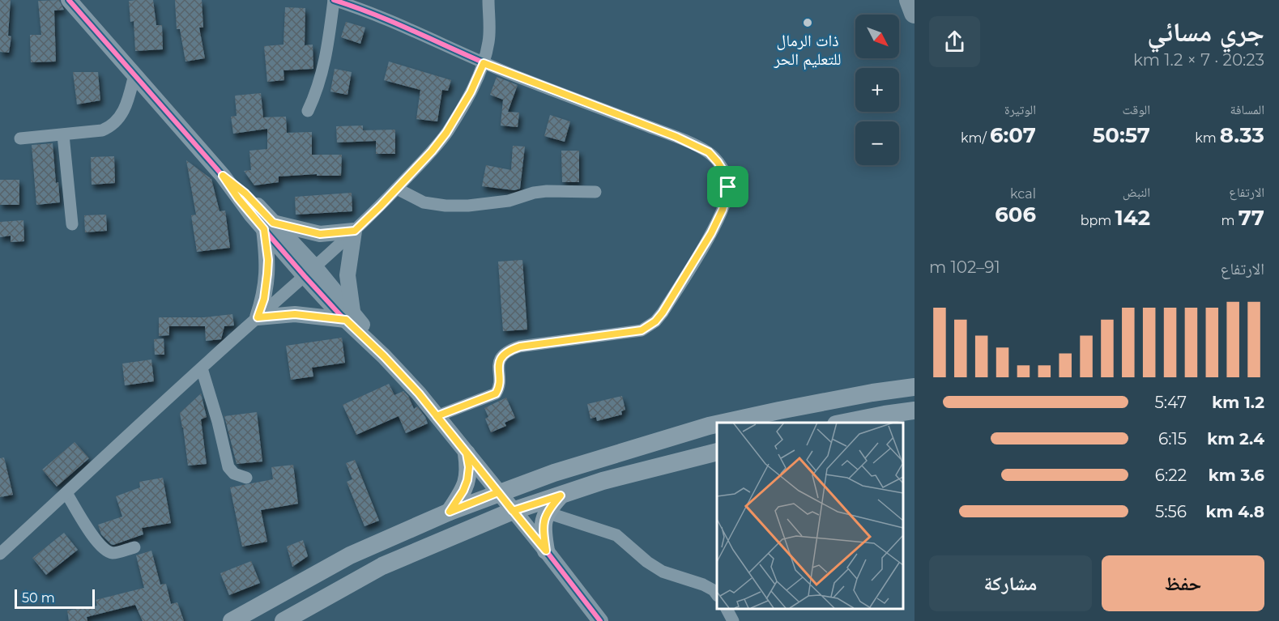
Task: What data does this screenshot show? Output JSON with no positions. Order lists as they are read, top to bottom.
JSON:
{
  "places": ["ذات الرمال للتعليم الحر"],
  "scale_bar": "50 m",
  "north": "bottom right",
  "page": {
    "heading": ["جري مسائي", "20:23 · 7 × 1.2 km"],
    "map_buttons": ["+", "−"],
    "stats": [
      ["المسافة", "8.33 km"],
      ["الوقت", "50:57"],
      ["الوتيرة", "6:07 /km"],
      ["الارتفاع", "77 m"],
      ["النبض", "142 bpm"],
      ["kcal", "606"]
    ],
    "chart": ["الارتفاع", "91–102 m"],
    "list": [
      {
        "name": "1.2 km",
        "note": "5:47"
      },
      {
        "name": "2.4 km",
        "note": "6:15"
      },
      {
        "name": "3.6 km",
        "note": "6:22"
      },
      {
        "name": "4.8 km",
        "note": "5:56"
      }
    ],
    "buttons": ["حفظ", "مشاركة"],
    "scale": "50 m"
  }
}
